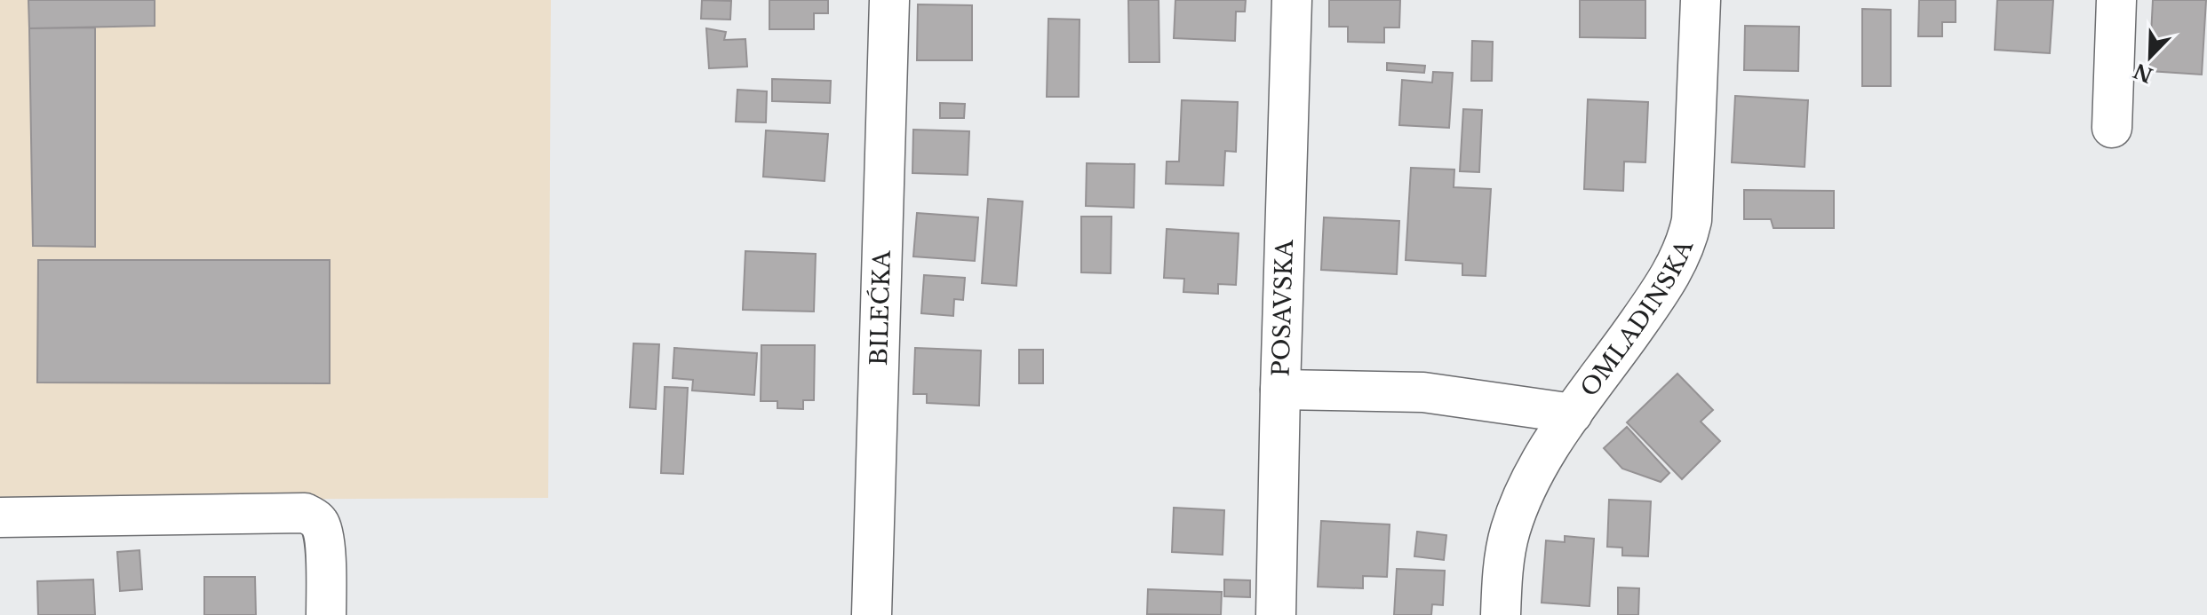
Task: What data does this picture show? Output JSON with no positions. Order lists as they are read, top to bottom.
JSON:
{
  "streets": {
    "street": ["BILEĆKA", "POSAVSKA", "OMLADINSKA"]
  },
  "north": "bottom left"
}
